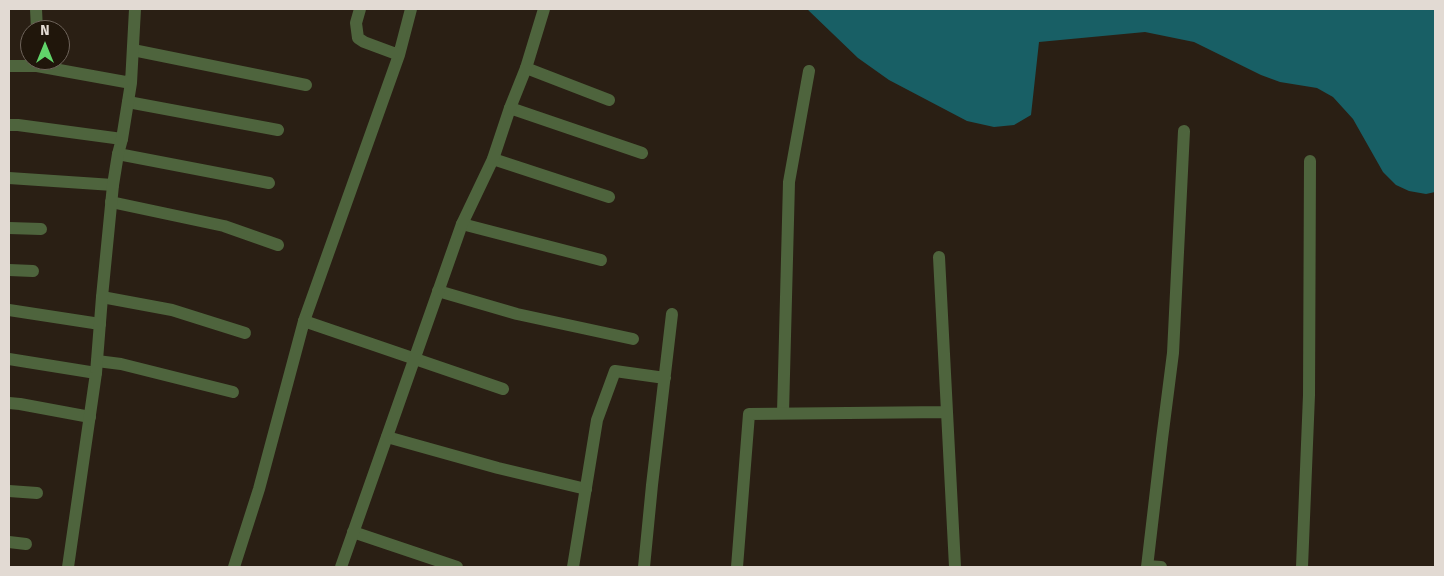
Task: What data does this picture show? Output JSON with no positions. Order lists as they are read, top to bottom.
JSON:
{
  "north": "top"
}
